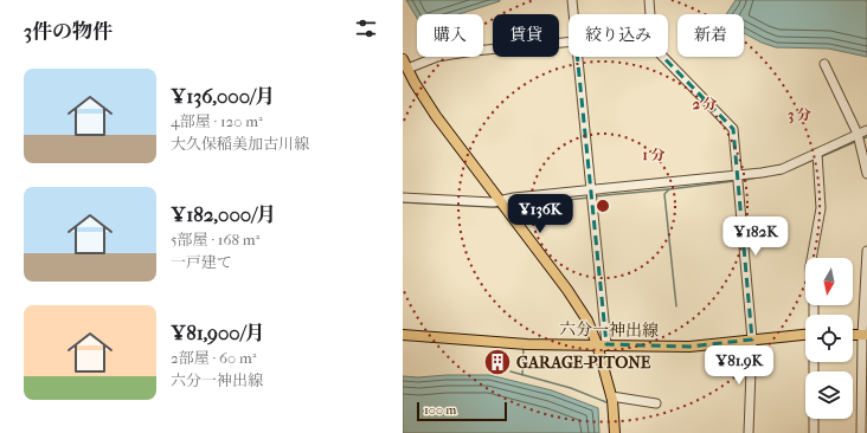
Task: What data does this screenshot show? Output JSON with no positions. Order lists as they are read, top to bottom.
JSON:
{
  "streets": {
    "main road": ["六分一神出線"]
  },
  "places": {
    "building": ["GARAGE-PITONE"]
  },
  "scale_bar": "100 m",
  "north": "bottom",
  "page": {
    "heading": "3件の物件",
    "chip": [
      "購入",
      "賃貸",
      "絞り込み",
      "新着"
    ],
    "list": [
      {
        "name": "¥136,000/月",
        "note": "4部屋 · 120 m² · 大久保稲美加古川線"
      },
      {
        "name": "¥182,000/月",
        "note": "5部屋 · 168 m² · 一戸建て"
      },
      {
        "name": "¥81,900/月",
        "note": "2部屋 · 60 m² · 六分一神出線"
      }
    ],
    "price": ["¥136K", "¥182K", "¥81.9K"],
    "scale": "100 m"
  },
  "rings": ["2 分", "3 分", "1 分"]
}
